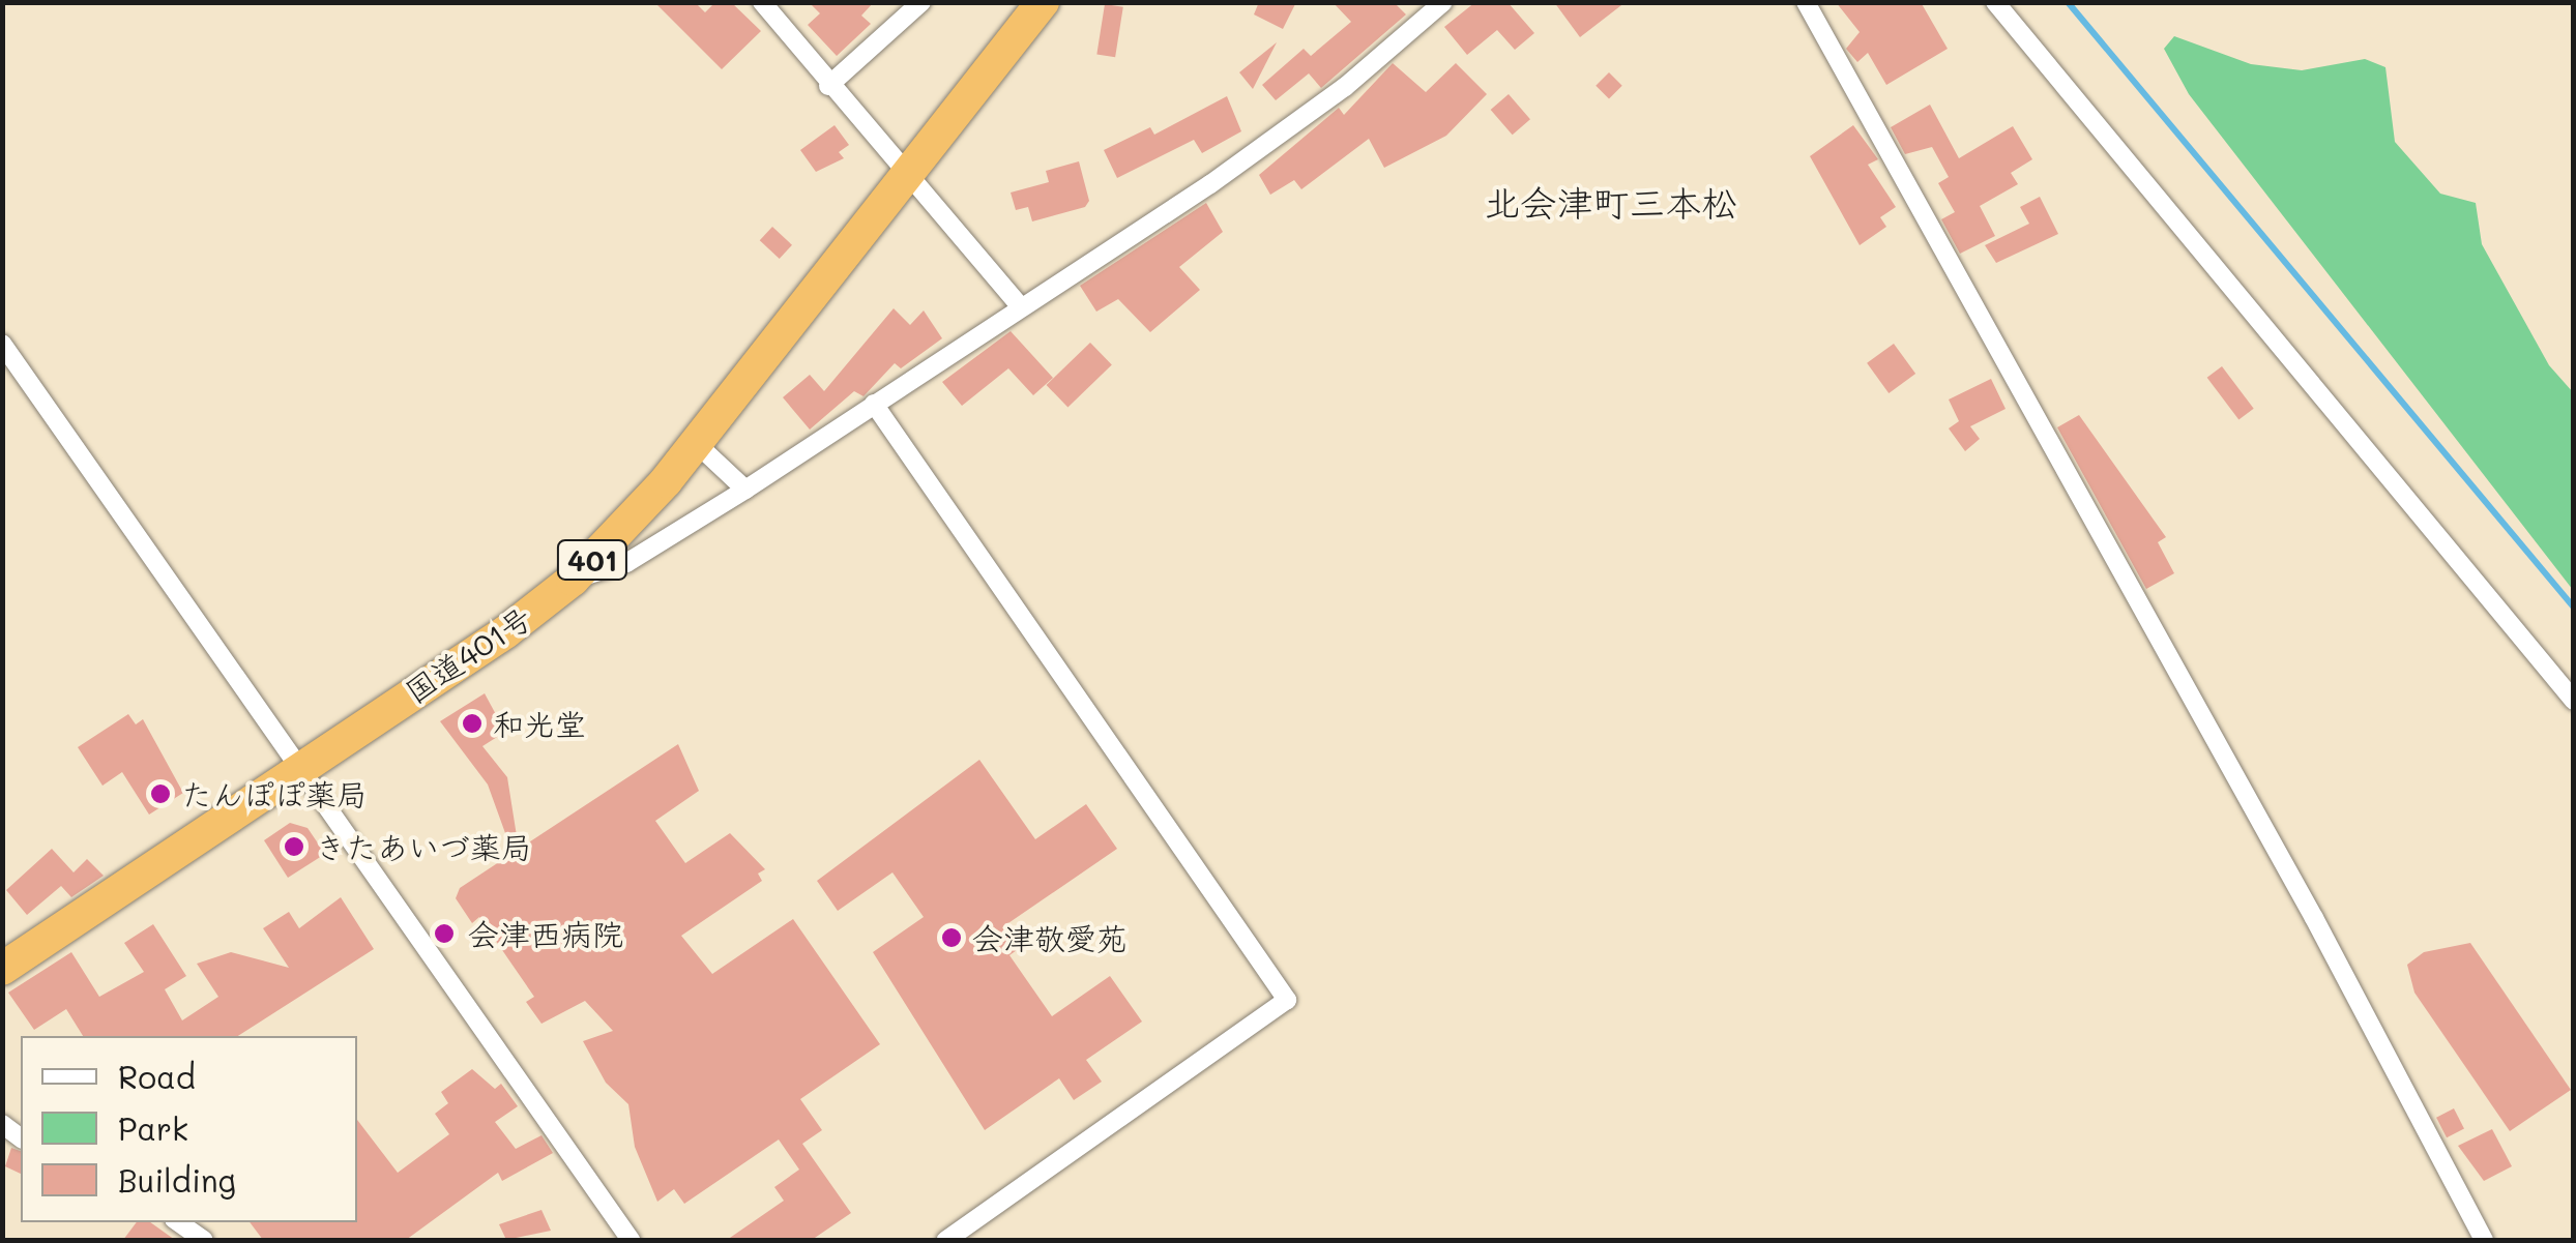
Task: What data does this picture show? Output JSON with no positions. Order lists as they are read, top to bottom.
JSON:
{
  "streets": {
    "highway": ["401", "国道401号"]
  },
  "districts": ["北会津町三本松"],
  "places": [
    "和光堂",
    "たんぽぽ薬局",
    "きたあいづ薬局",
    "会津西病院",
    "会津敬愛苑"
  ],
  "legend": ["Road", "Park", "Building"]
}
